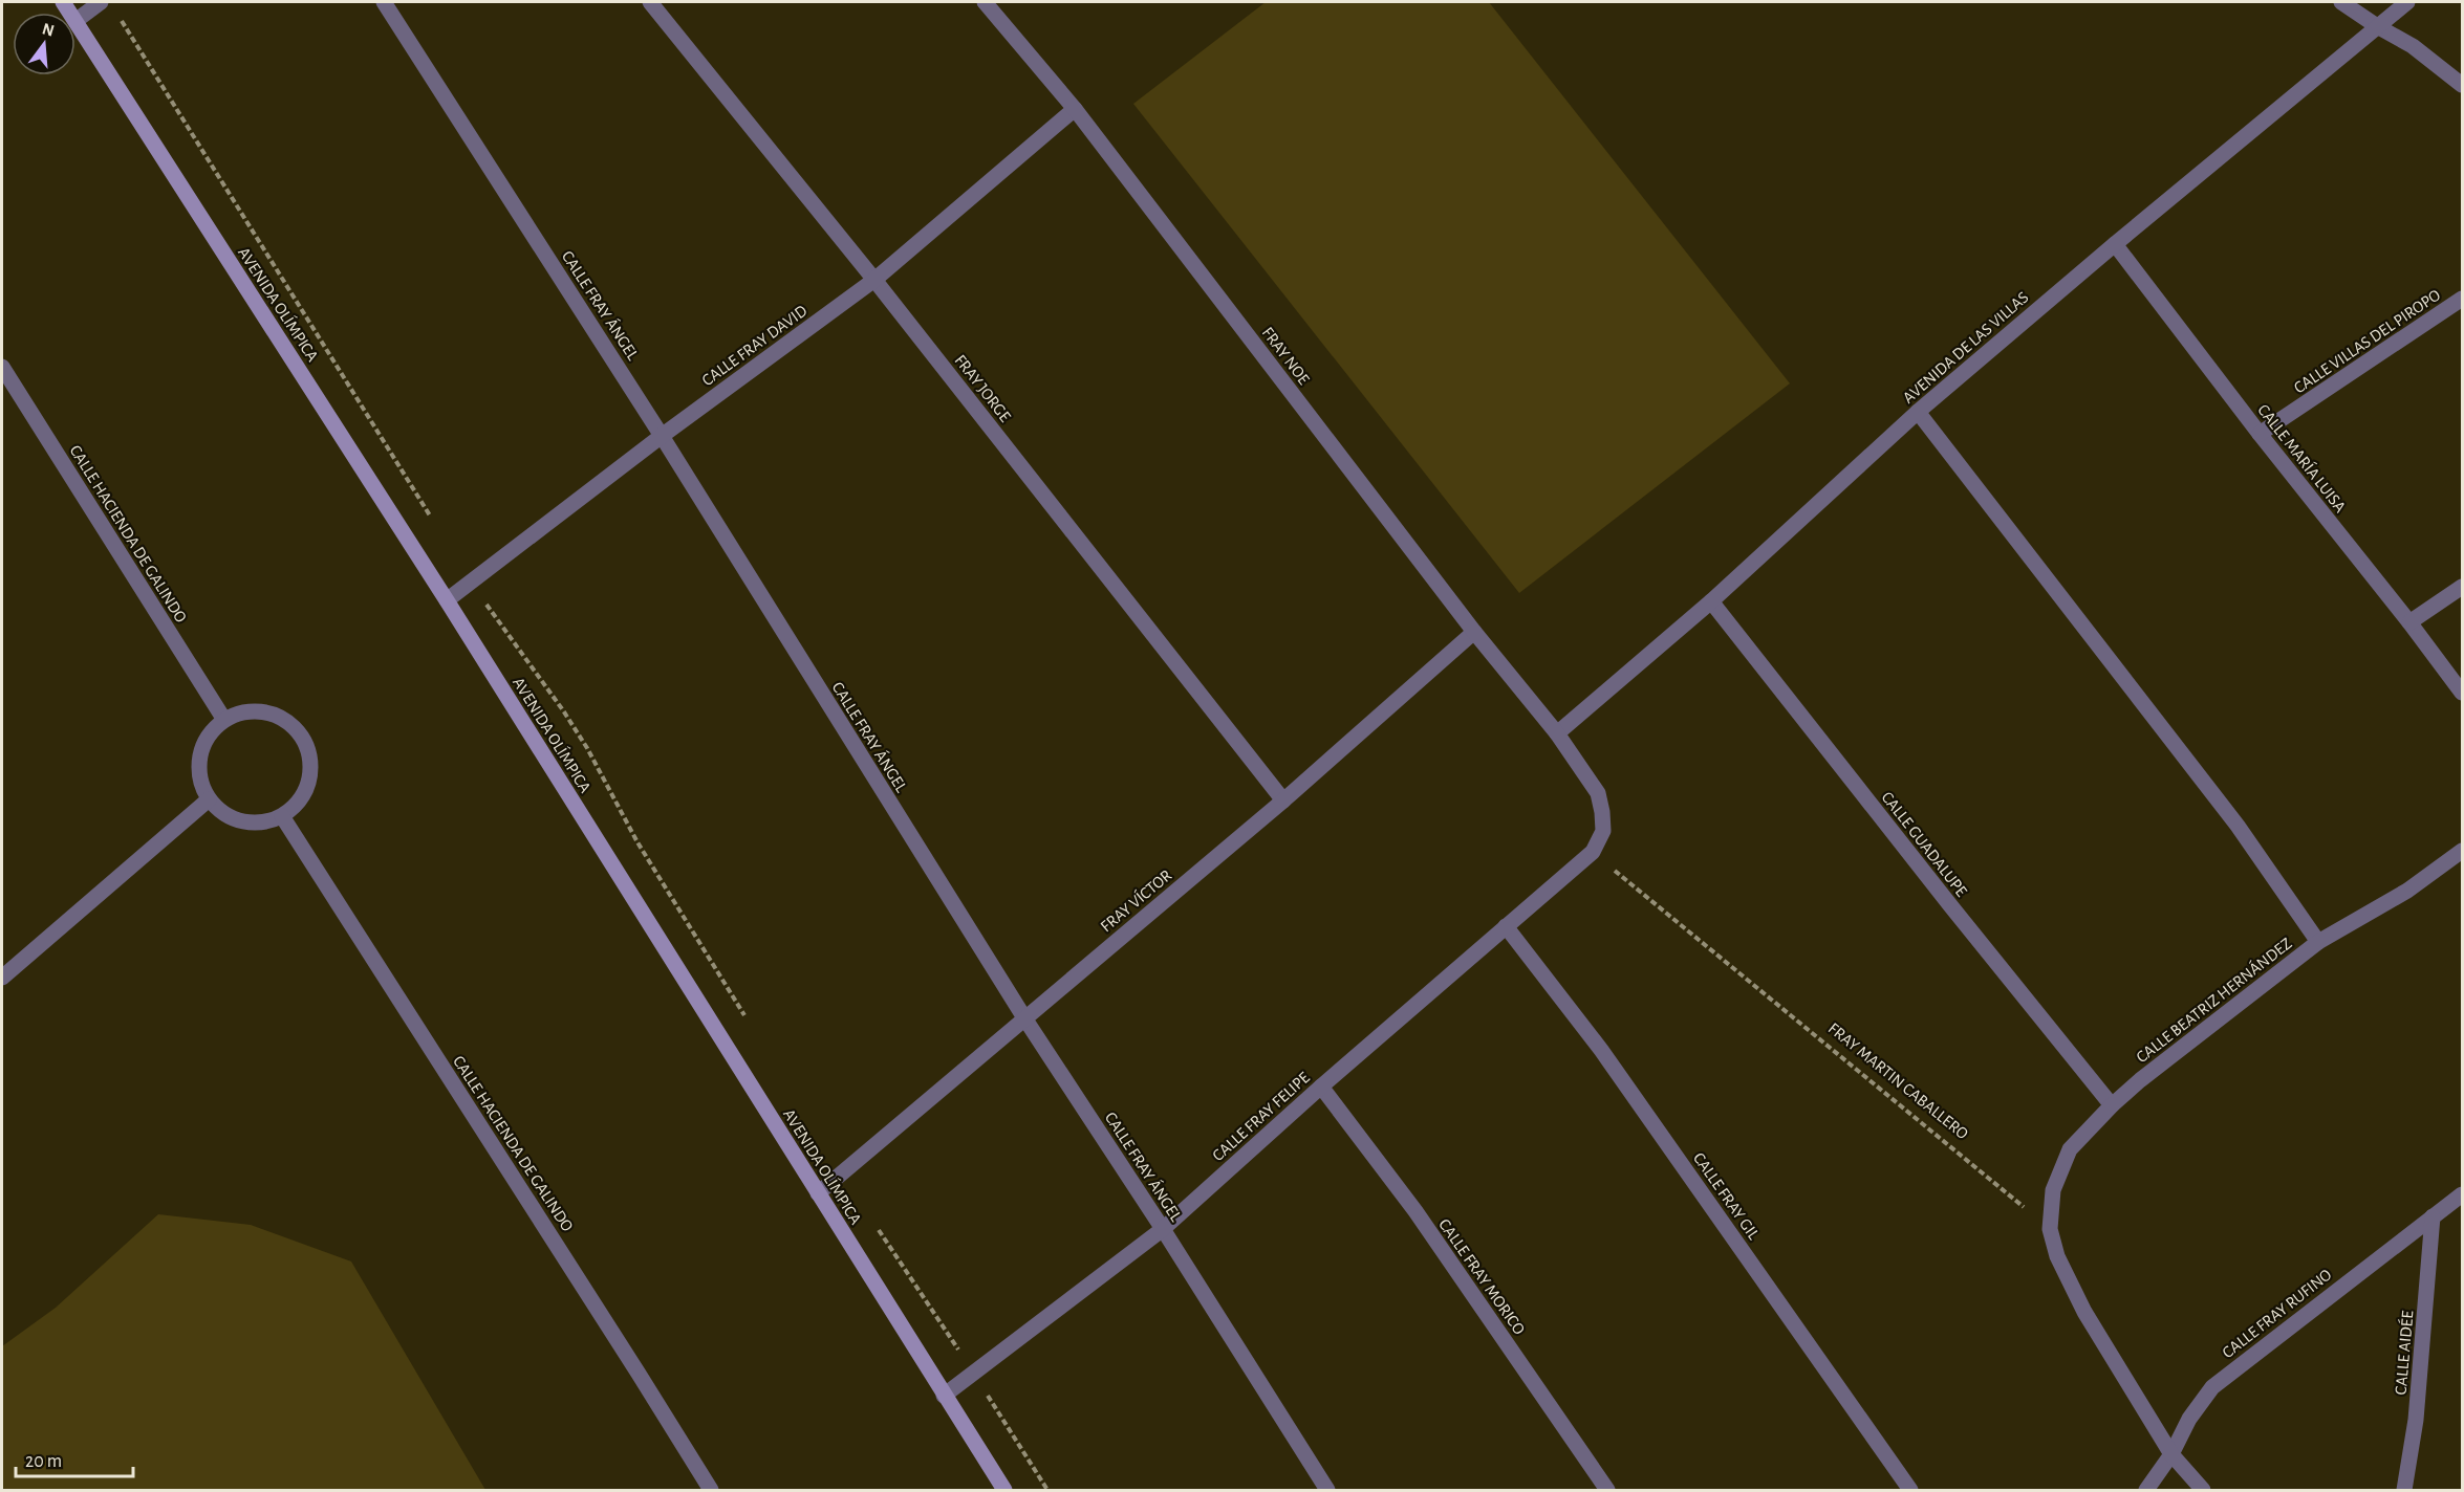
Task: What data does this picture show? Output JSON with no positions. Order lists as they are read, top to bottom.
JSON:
{
  "streets": {
    "street": [
      "AVENIDA OLÍMPICA",
      "CALLE FRAY ÁNGEL",
      "CALLE VILLAS DEL PIROPO",
      "CALLE FRAY DAVID",
      "AVENIDA DE LAS VILLAS",
      "FRAY NOE",
      "FRAY JORGE",
      "CALLE MARÍA LUISA",
      "CALLE HACIENDA DE GALINDO",
      "CALLE GUADALUPE",
      "FRAY VÍCTOR",
      "CALLE BEATRIZ HERNÁNDEZ",
      "CALLE FRAY FELIPE",
      "CALLE FRAY GIL",
      "CALLE FRAY MORICO",
      "CALLE FRAY RUFINO",
      "CALLE AIDÉE"
    ],
    "path": ["FRAY MARTIN CABALLERO"]
  },
  "crossings": [
    ["AVENIDA OLÍMPICA", "CALLE FRAY DAVID"],
    ["AVENIDA OLÍMPICA", "FRAY VÍCTOR"],
    ["AVENIDA OLÍMPICA", "CALLE FRAY FELIPE"],
    ["CALLE FRAY ÁNGEL", "CALLE FRAY DAVID"],
    ["CALLE FRAY ÁNGEL", "FRAY VÍCTOR"],
    ["CALLE FRAY ÁNGEL", "CALLE FRAY FELIPE"],
    ["CALLE VILLAS DEL PIROPO", "CALLE MARÍA LUISA"],
    ["CALLE FRAY DAVID", "FRAY NOE"],
    ["CALLE FRAY DAVID", "FRAY JORGE"],
    ["AVENIDA DE LAS VILLAS", "FRAY NOE"],
    ["AVENIDA DE LAS VILLAS", "CALLE MARÍA LUISA"],
    ["AVENIDA DE LAS VILLAS", "CALLE GUADALUPE"],
    ["FRAY NOE", "FRAY VÍCTOR"],
    ["FRAY JORGE", "FRAY VÍCTOR"],
    ["CALLE GUADALUPE", "CALLE BEATRIZ HERNÁNDEZ"],
    ["CALLE BEATRIZ HERNÁNDEZ", "FRAY MARTIN CABALLERO"],
    ["FRAY MARTIN CABALLERO", "CALLE FRAY FELIPE"],
    ["CALLE FRAY FELIPE", "CALLE FRAY GIL"],
    ["CALLE FRAY FELIPE", "CALLE FRAY MORICO"],
    ["CALLE FRAY RUFINO", "CALLE AIDÉE"]
  ],
  "scale_bar": "20 m",
  "north": "top"
}
